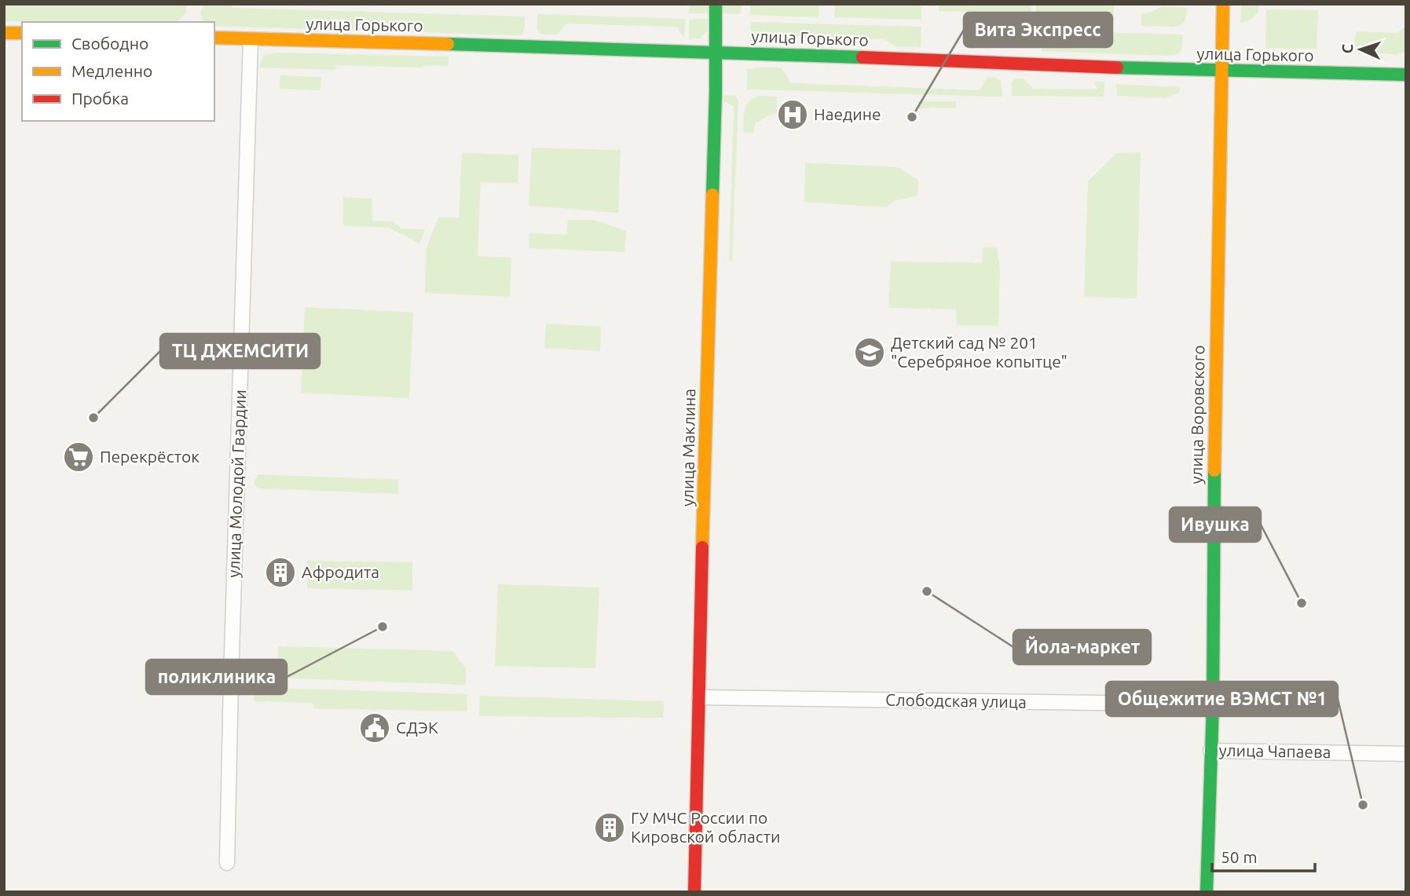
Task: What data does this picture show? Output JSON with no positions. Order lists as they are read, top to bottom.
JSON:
{
  "streets": {
    "street": [
      "улица Горького",
      "улица Воровского",
      "улица Маклина",
      "улица Молодой Гвардии",
      "Слободская улица",
      "улица Чапаева"
    ]
  },
  "crossings": [
    ["улица Горького", "улица Воровского"],
    ["улица Горького", "улица Маклина"],
    ["улица Горького", "улица Молодой Гвардии"],
    ["улица Воровского", "Слободская улица"],
    ["улица Воровского", "улица Чапаева"],
    ["улица Маклина", "Слободская улица"]
  ],
  "places": {
    "hospital": ["Наедине"],
    "other": [
      "Вита Экспресс",
      "ТЦ ДЖЕМСИТИ",
      "Йола-маркет",
      "Ивушка",
      "поликлиника",
      "Общежитие ВЭМСТ №1"
    ],
    "school or university": ["Детский сад № 201 \"Серебряное копытце\""],
    "supermarket": ["Перекрёсток"],
    "building": ["Афродита", "ГУ МЧС России по Кировской области"],
    "public building": ["СДЭК"]
  },
  "legend": ["Свободно", "Медленно", "Пробка"],
  "scale_bar": "50 m",
  "north": "left"
}
